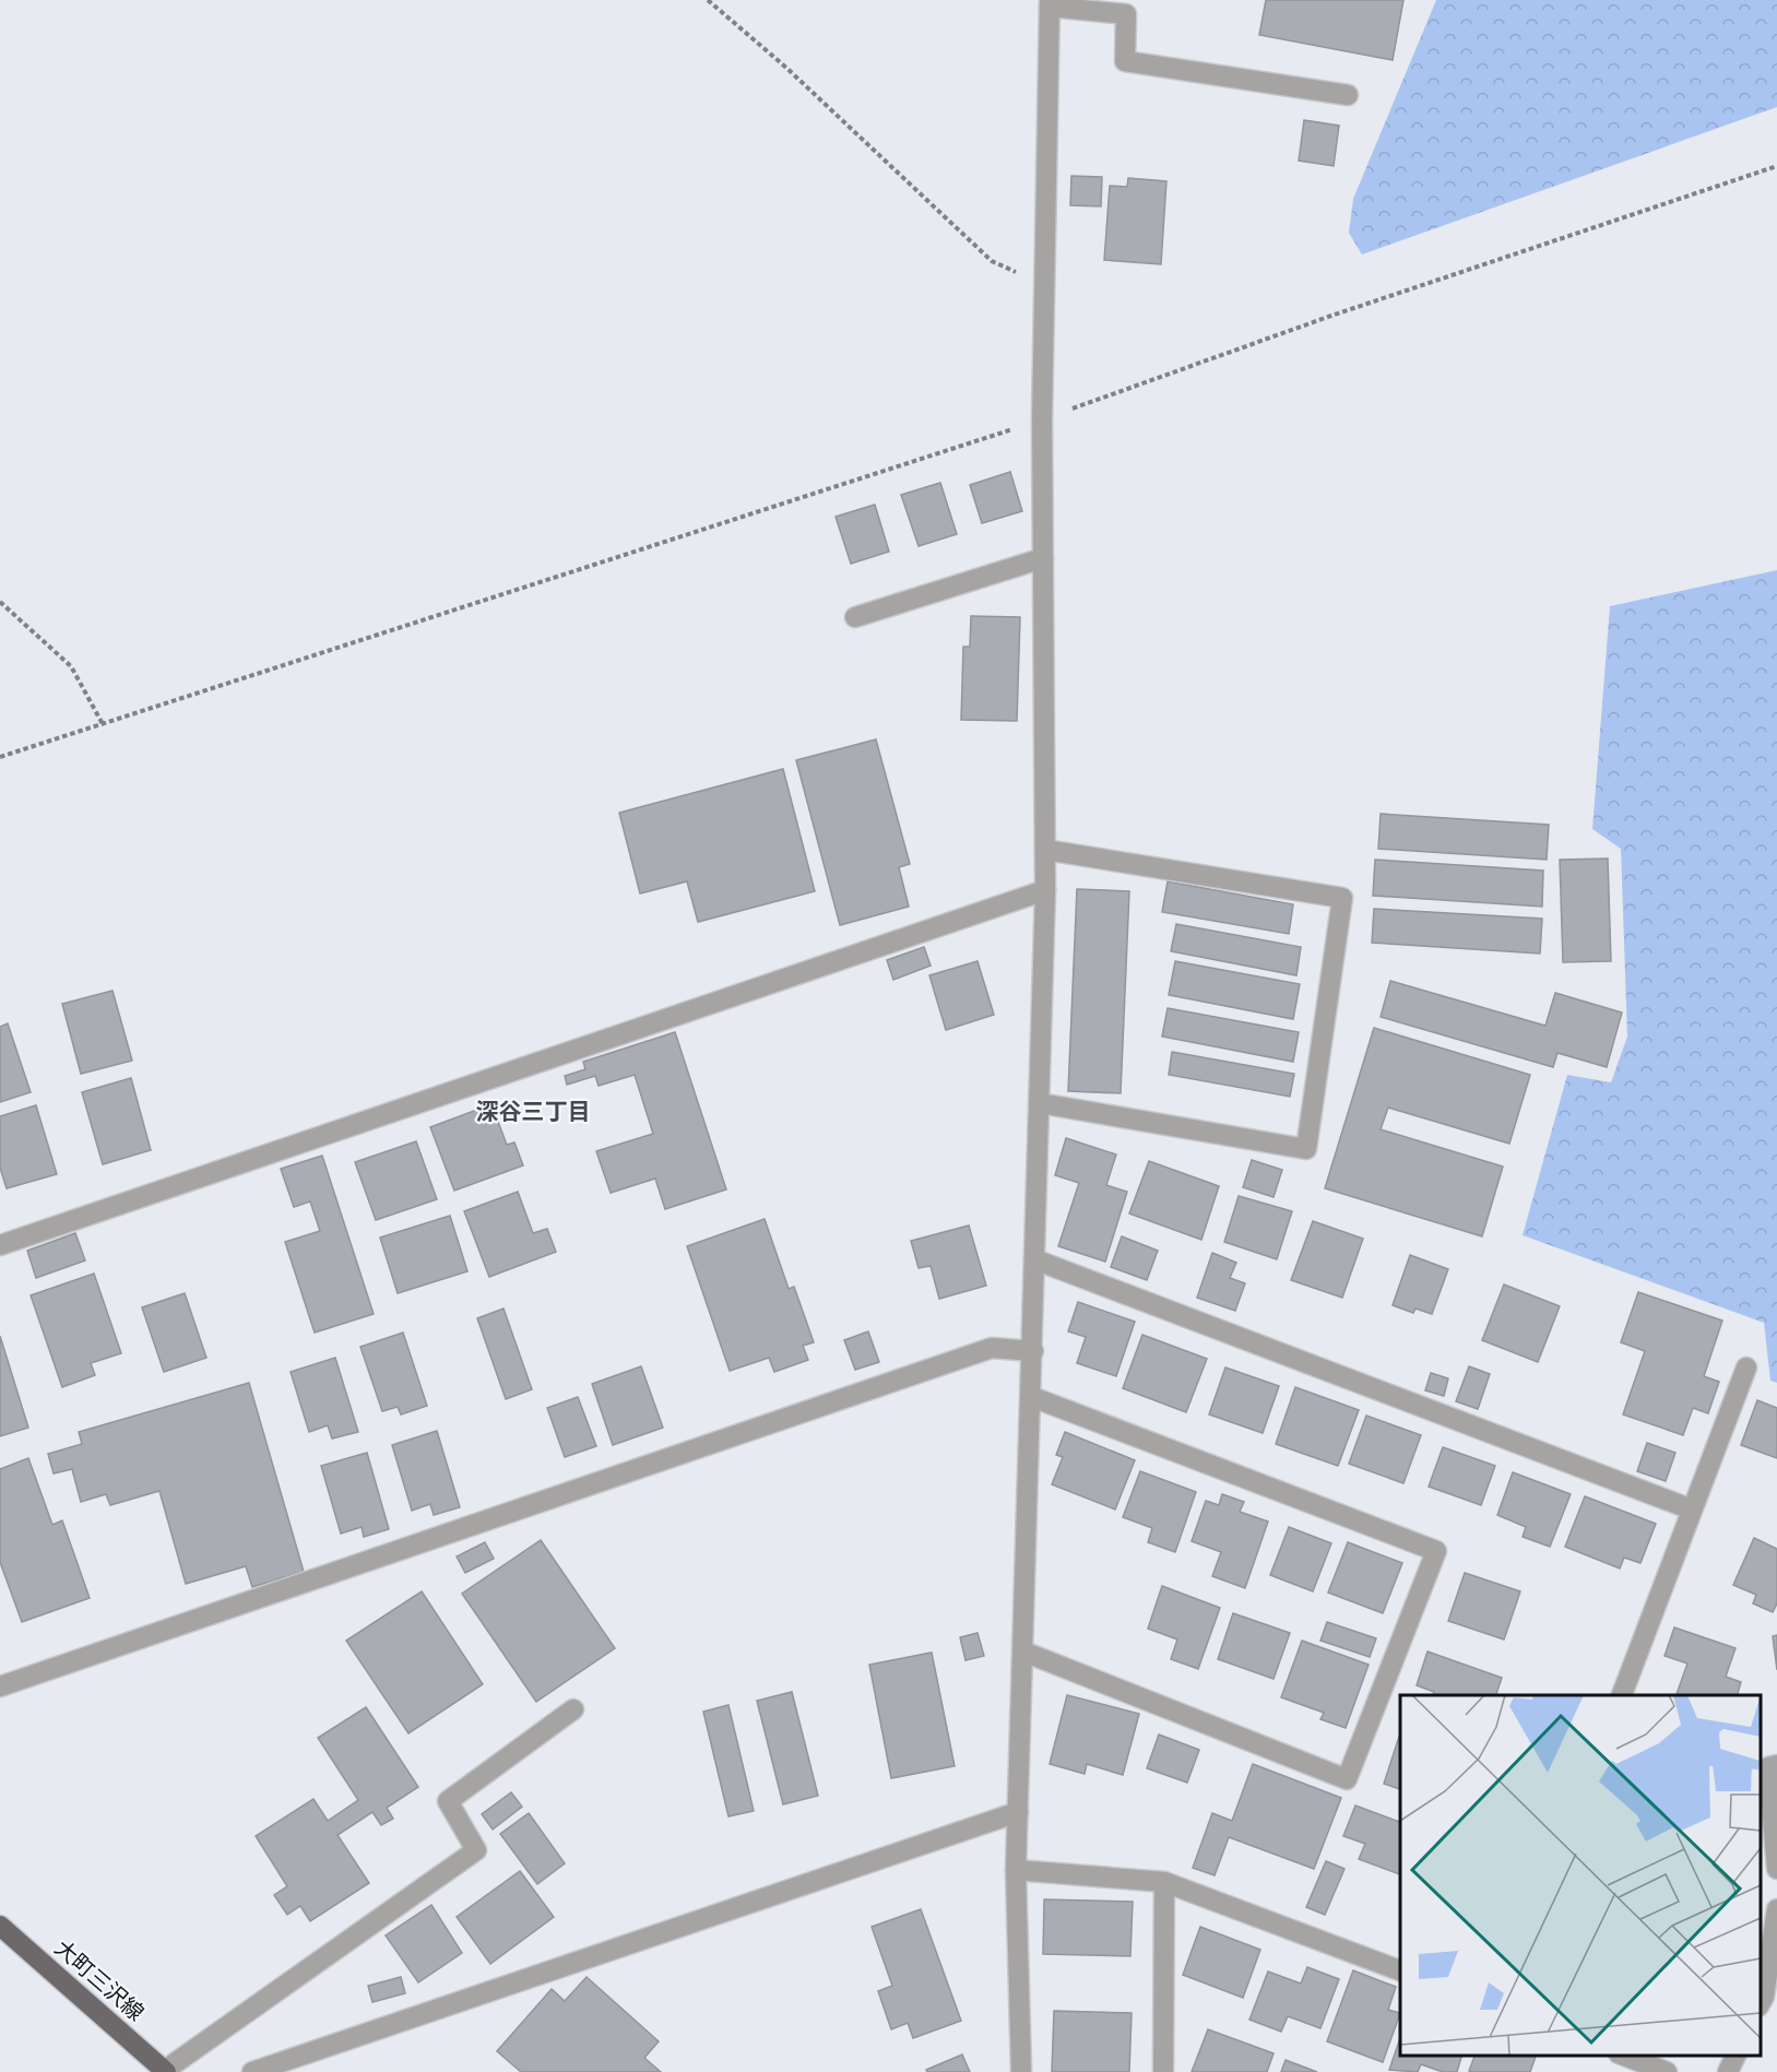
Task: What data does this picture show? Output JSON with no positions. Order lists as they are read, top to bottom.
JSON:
{
  "streets": {
    "main road": ["大町三沢線"]
  },
  "districts": ["深谷三丁目"]
}
